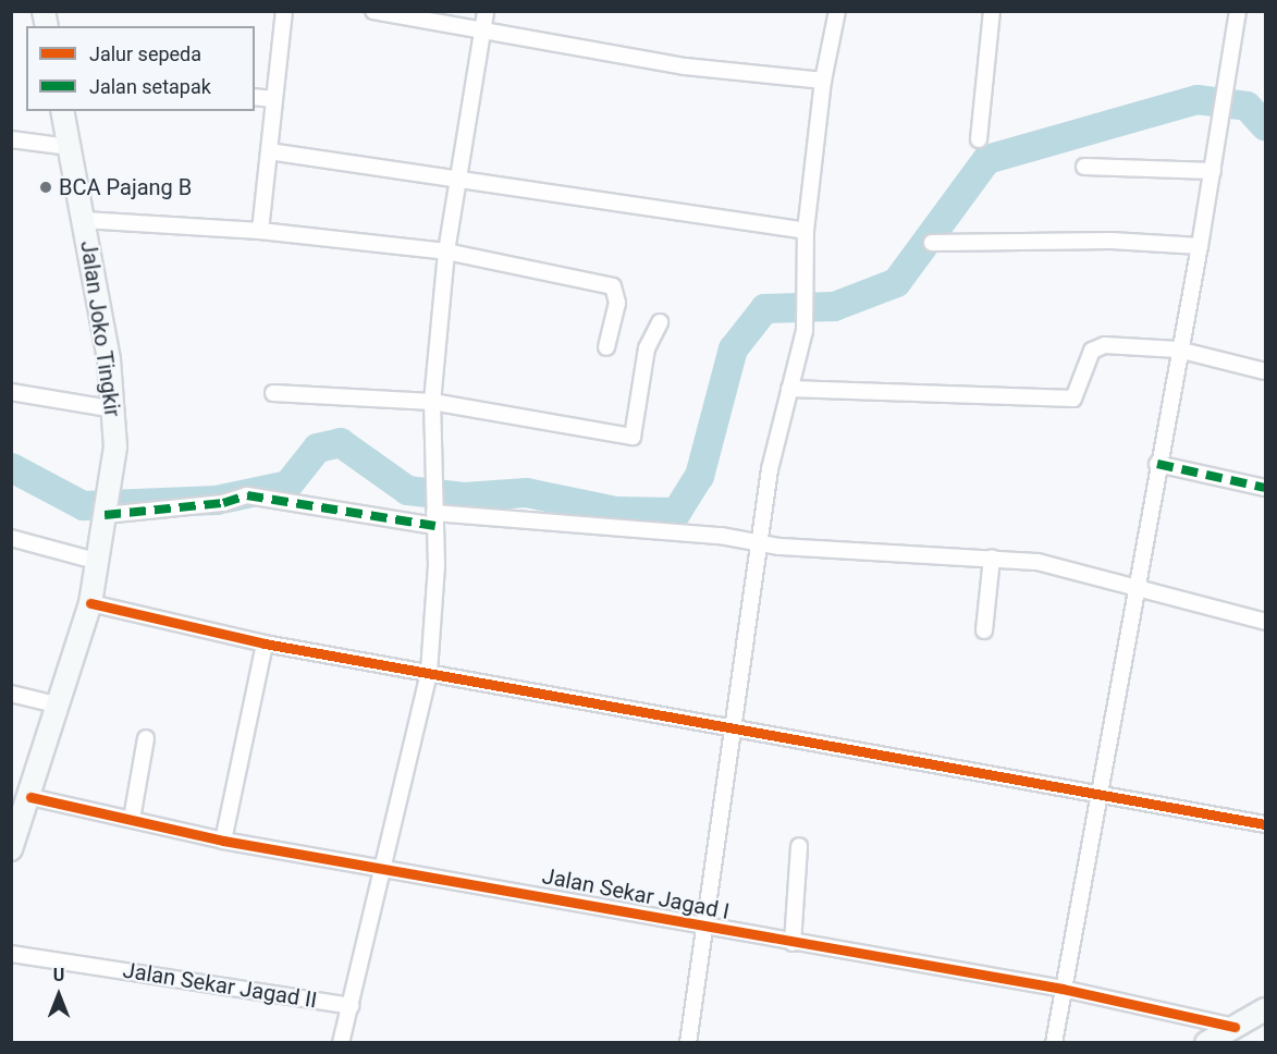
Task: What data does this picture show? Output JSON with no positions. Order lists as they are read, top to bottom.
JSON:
{
  "streets": {
    "main road": ["Jalan Joko Tingkir"],
    "street": ["Jalan Sekar Jagad I", "Jalan Sekar Jagad II"]
  },
  "crossings": [
    ["Jalan Joko Tingkir", "Jalan Sekar Jagad I"]
  ],
  "places": ["BCA Pajang B"],
  "legend": ["Jalur sepeda", "Jalan setapak"],
  "north": "top"
}
